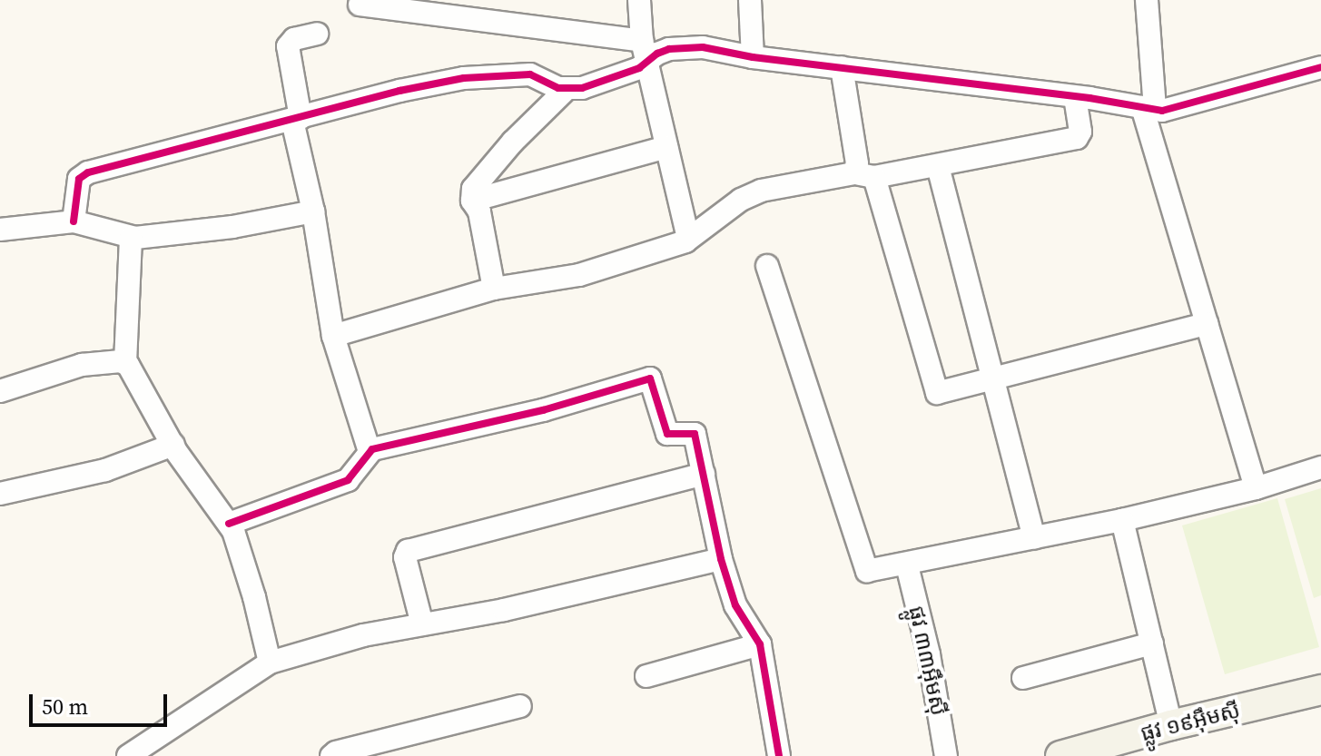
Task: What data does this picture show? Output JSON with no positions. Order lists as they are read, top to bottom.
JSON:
{
  "streets": {
    "street": ["ផ្លូវ ៣៣អ៊ឹមស៊ី", "ផ្លូវ ១៩អ៊ឹមស៊ី"]
  },
  "scale_bar": "50 m"
}
